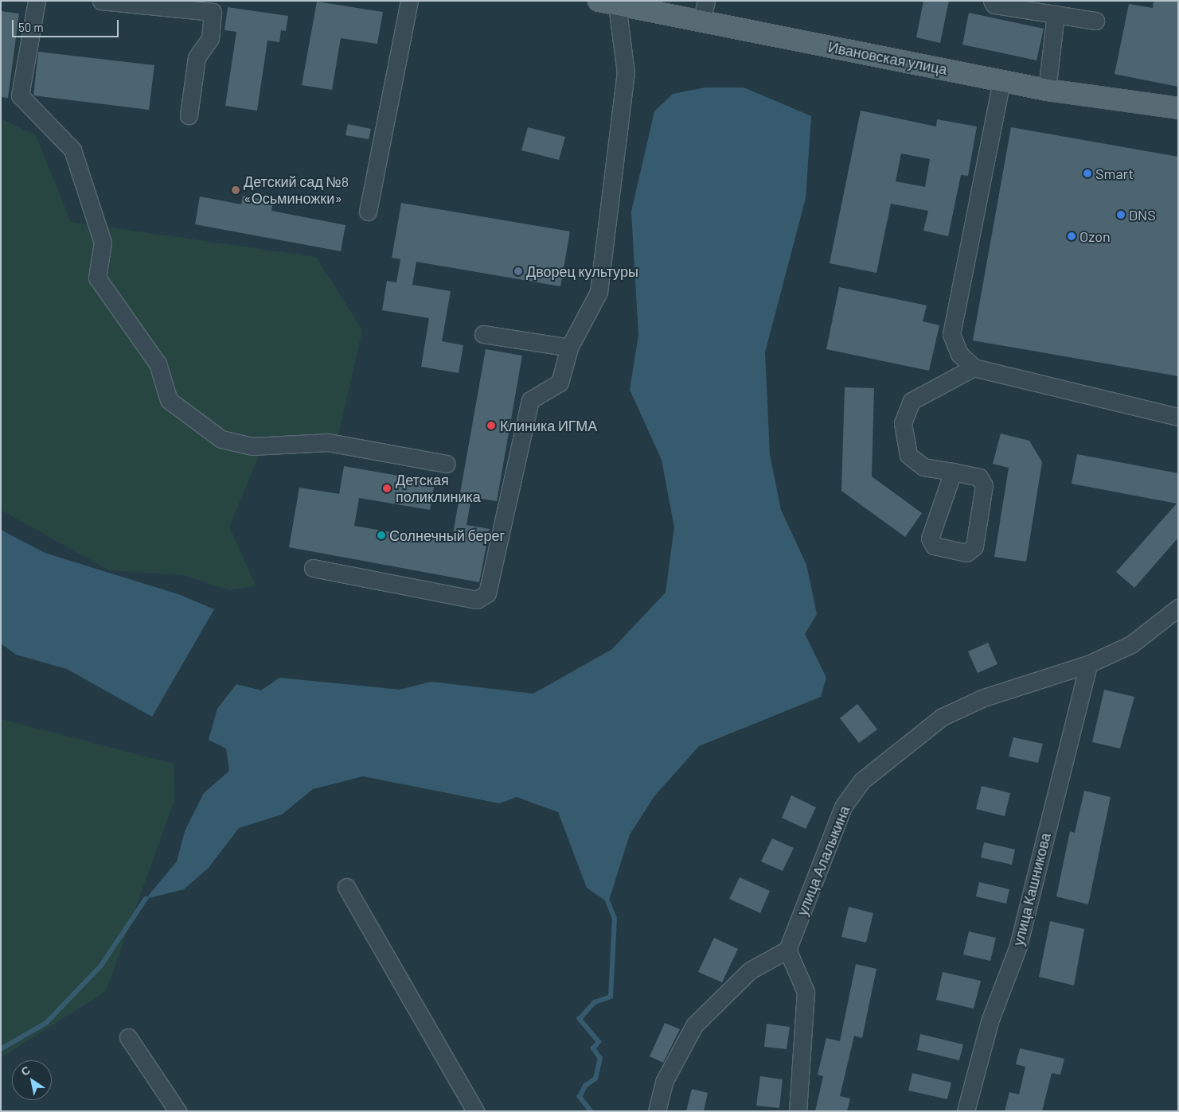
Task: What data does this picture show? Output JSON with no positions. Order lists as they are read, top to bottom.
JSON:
{
  "streets": {
    "main road": ["Ивановская улица"],
    "street": ["улица Алалыкина", "улица Кашникова"]
  },
  "crossings": [
    ["улица Алалыкина", "улица Кашникова"]
  ],
  "places": [
    "Smart",
    "Детский сад №8 «Осьминожки»",
    "DNS",
    "Ozon",
    "Дворец культуры",
    "Клиника ИГМА",
    "Детская поликлиника",
    "Солнечный берег"
  ],
  "scale_bar": "50 m",
  "north": "top left"
}
